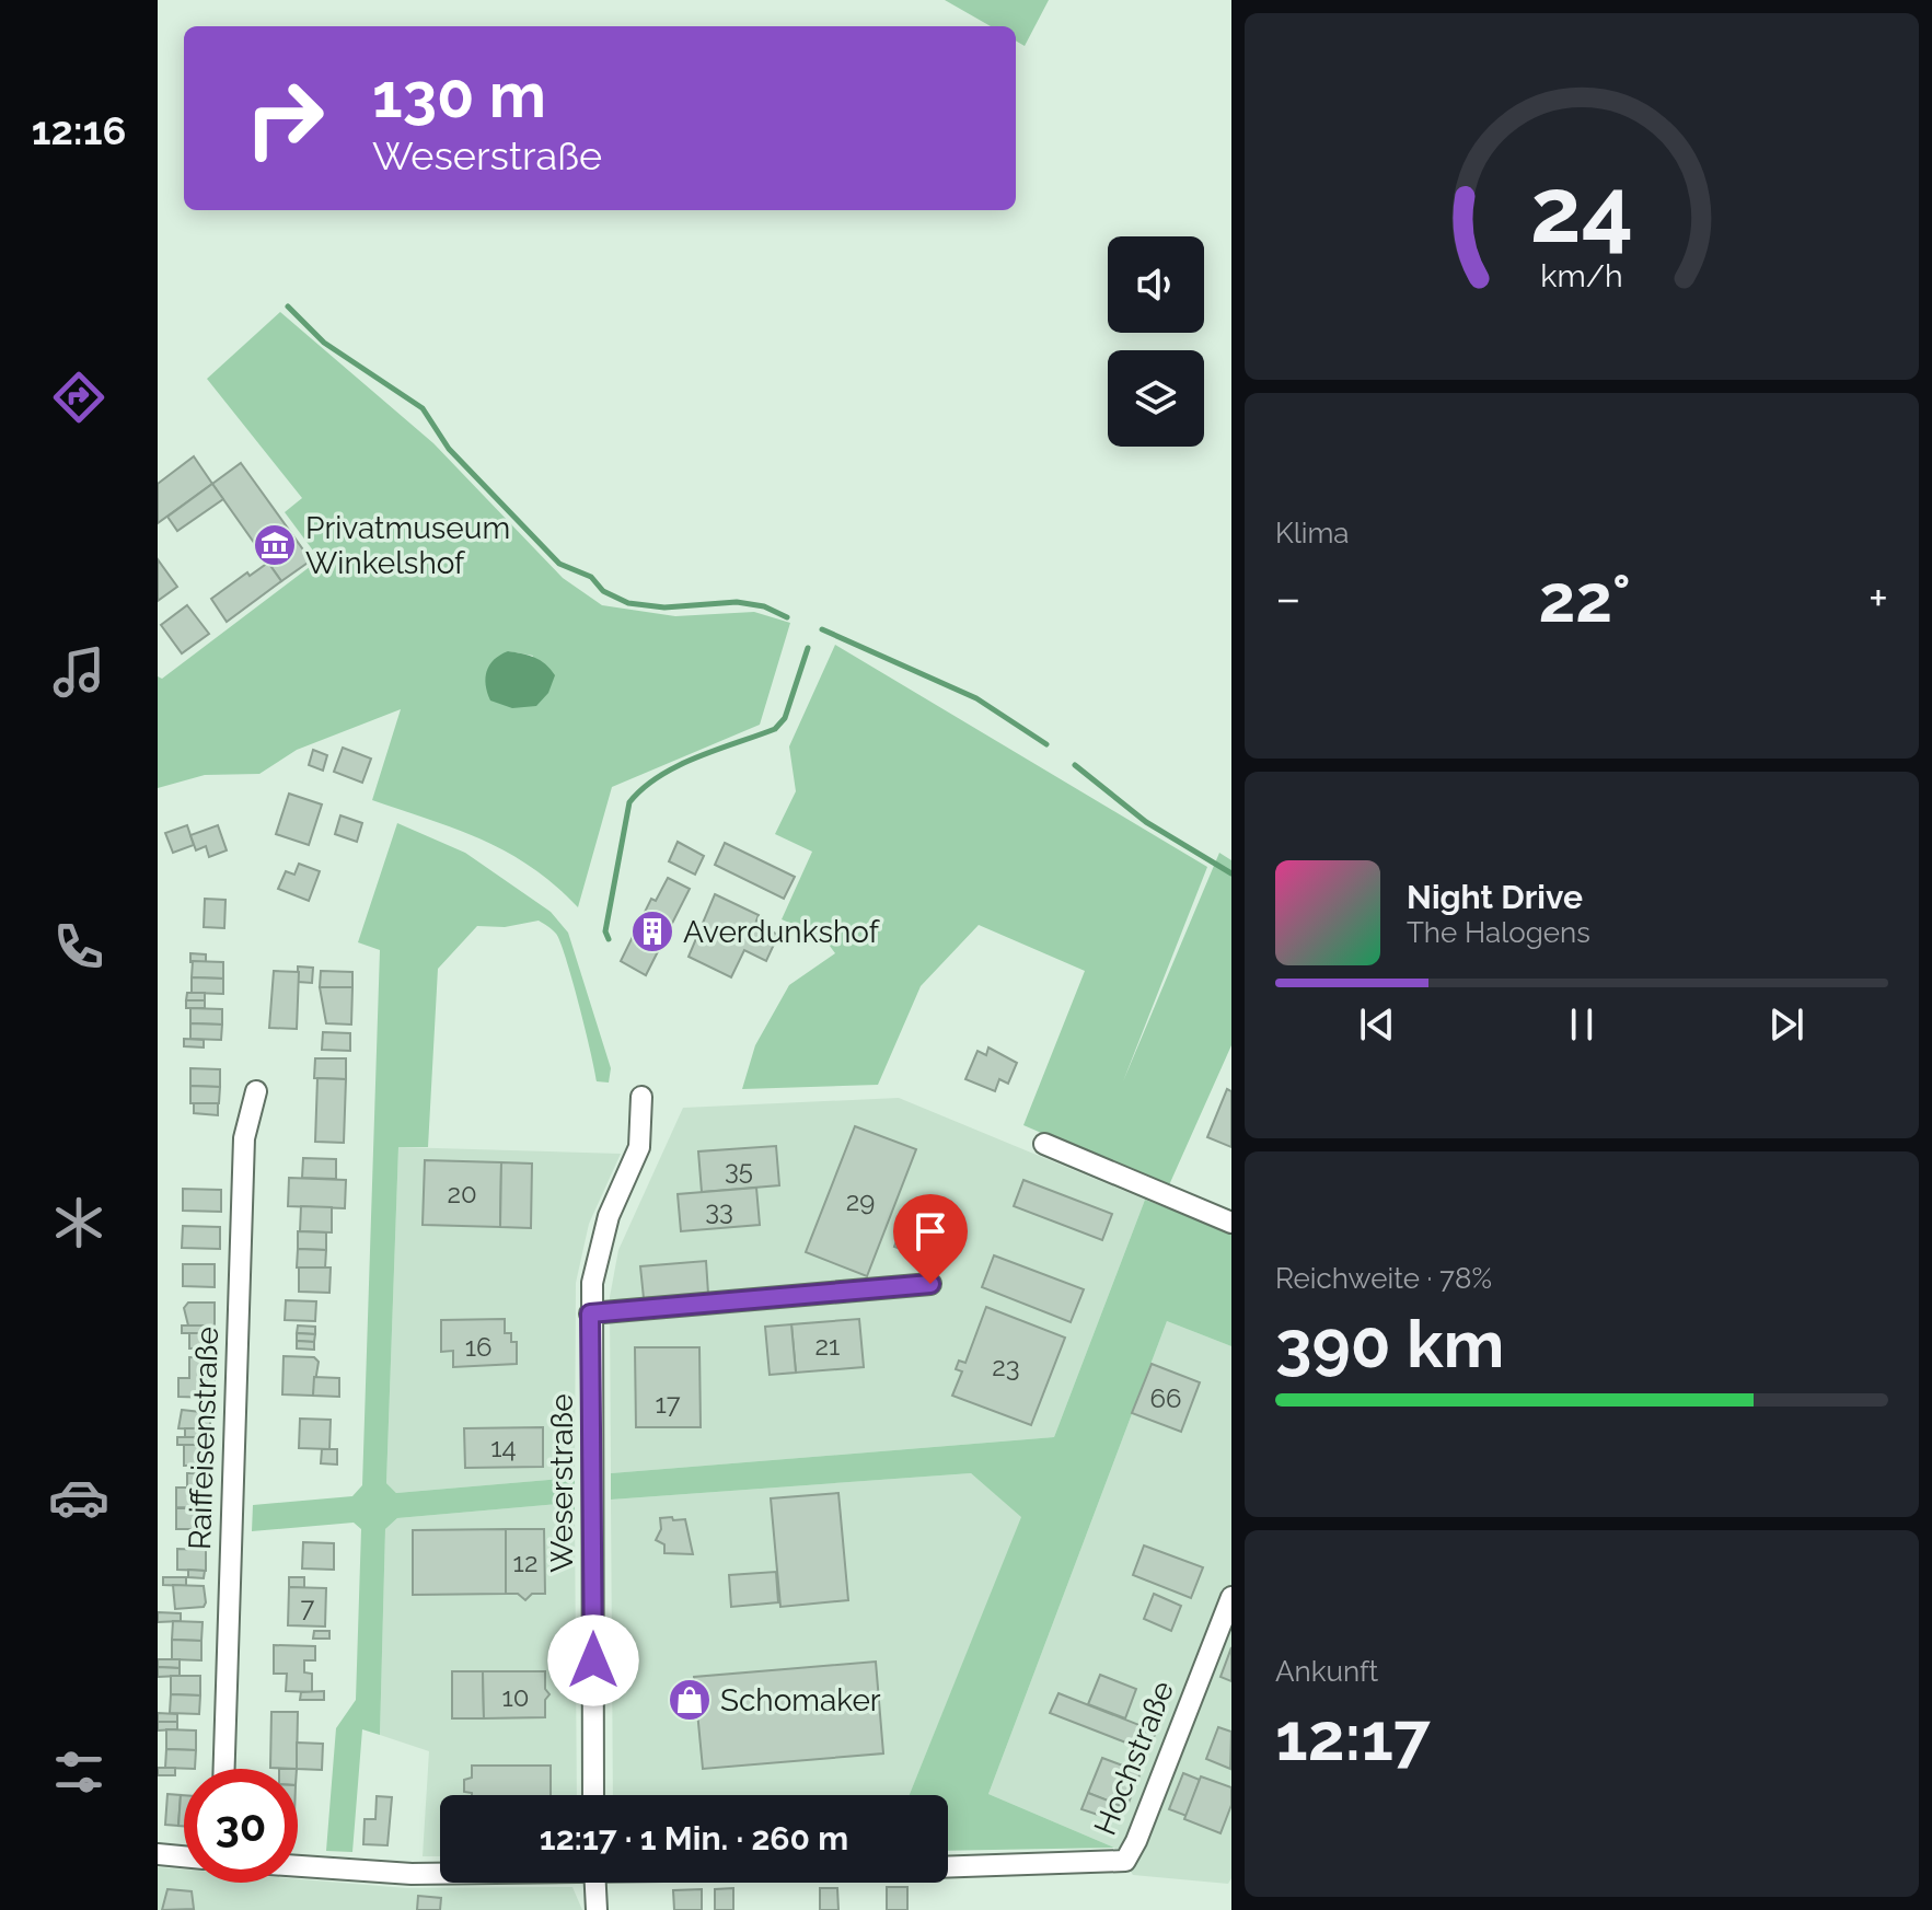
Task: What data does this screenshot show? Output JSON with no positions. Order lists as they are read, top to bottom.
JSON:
{
  "streets": {
    "street": ["Raiffeisenstraße", "Weserstraße", "Hochstraße"]
  },
  "places": {
    "museum": ["Privatmuseum Winkelshof"],
    "building": ["Averdunkshof"],
    "shop": ["Schomaker"]
  },
  "house_numbers": [
    "35",
    "20",
    "29",
    "33",
    "21",
    "16",
    "23",
    "66",
    "17",
    "14",
    "12",
    "7",
    "10"
  ],
  "page": {
    "tabs": "12:16",
    "turn": ["130 m", "Weserstraße"],
    "tile": [
      "Klima",
      ["Reichweite · 78%", "390 km"],
      ["Ankunft", "12:17"]
    ],
    "heat": ["−", "22°", "+"],
    "song": ["Night Drive", "The Halogens"],
    "limit": "30",
    "trip": "12:17 · 1 Min. · 260 m",
    "gauge": ["24", "km/h"]
  }
}
